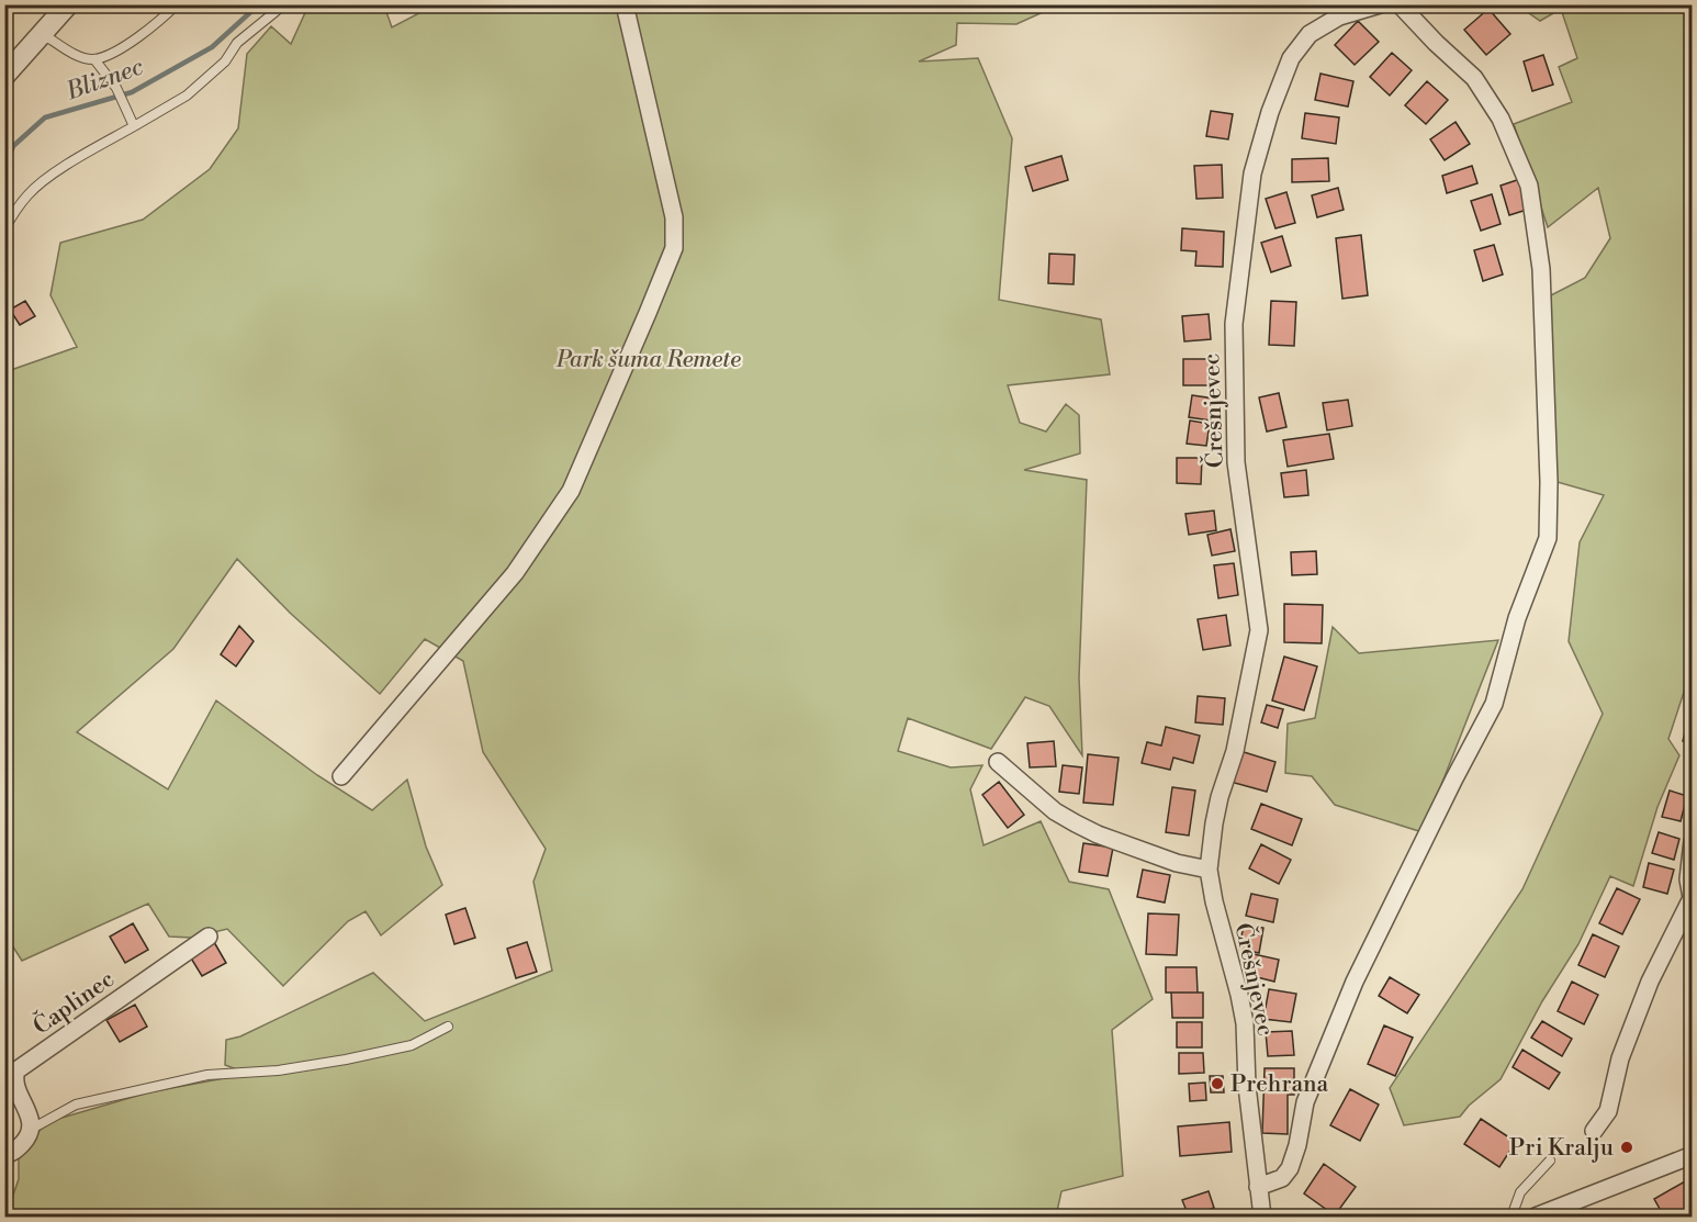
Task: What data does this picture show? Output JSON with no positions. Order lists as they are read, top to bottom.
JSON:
{
  "streets": {
    "street": ["Črešnjevec", "Čaplinec"]
  },
  "water": ["Bliznec"],
  "parks": ["Park šuma Remete"],
  "places": ["Prehrana", "Pri Kralju"]
}
